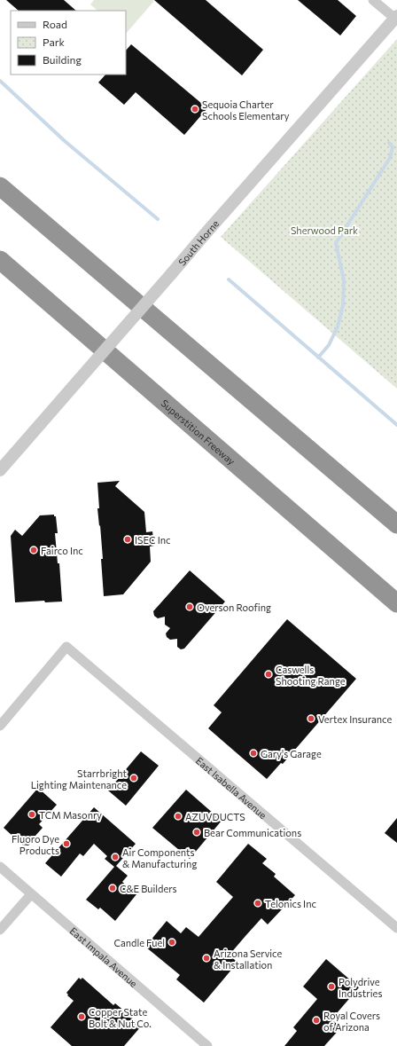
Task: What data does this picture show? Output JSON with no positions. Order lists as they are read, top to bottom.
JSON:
{
  "streets": {
    "highway": ["Superstition Freeway"],
    "street": ["South Horne", "East Isabella Avenue", "East Impala Avenue"]
  },
  "parks": ["Sherwood Park"],
  "places": [
    "Sequoia Charter Schools Elementary",
    "ISEC Inc",
    "Fairco Inc",
    "Overson Roofing",
    "Caswells Shooting Range",
    "Vertex Insurance",
    "Gary's Garage",
    "Starrbright Lighting Maintenance",
    "TCM Masonry",
    "AZUVDUCTS",
    "Bear Communications",
    "Fluoro Dye Products",
    "Air Components & Manufacturing",
    "C&E Builders",
    "Telonics Inc",
    "Candle Fuel",
    "Arizona Service & Installation",
    "Polydrive Industries",
    "Copper State Bolt & Nut Co.",
    "Royal Covers of Arizona"
  ],
  "legend": ["Road", "Park", "Building"]
}
